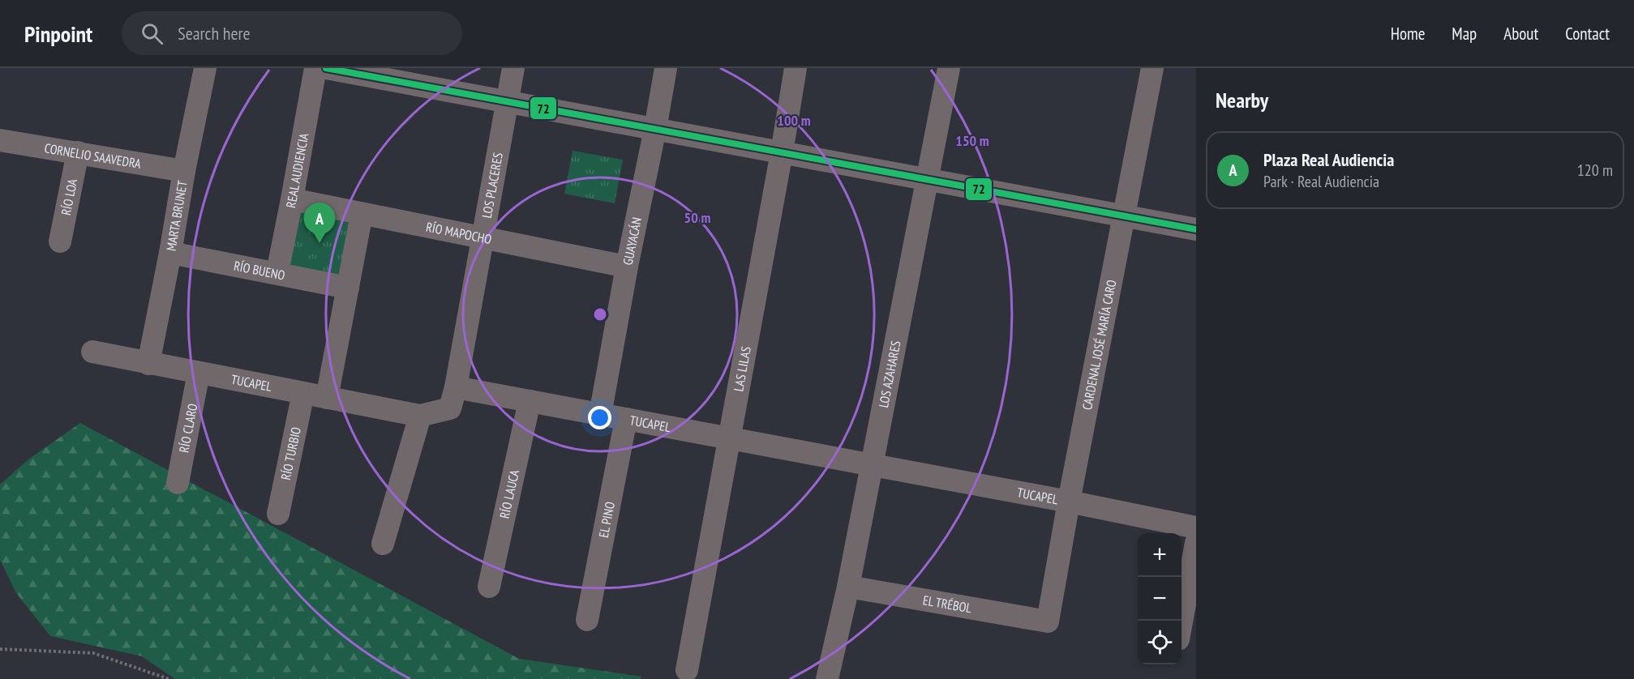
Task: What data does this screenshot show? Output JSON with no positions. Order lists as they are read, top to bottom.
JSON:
{
  "streets": {
    "street": [
      "CORNELIO SAAVEDRA",
      "REAL AUDIENCIA",
      "LOS PLACERES",
      "RÍO LOA",
      "MARTA BRUNET",
      "RÍO MAPOCHO",
      "GUAYACÁN",
      "RÍO BUENO",
      "CARDENAL JOSÉ MARÍA CARO",
      "LAS LILAS",
      "LOS AZAHARES",
      "TUCAPEL",
      "RÍO CLARO",
      "RÍO TURBIO",
      "RÍO LAUCA",
      "EL PINO",
      "EL TRÉBOL"
    ]
  },
  "crossings": [
    ["CORNELIO SAAVEDRA", "RÍO LOA"],
    ["CORNELIO SAAVEDRA", "MARTA BRUNET"],
    ["REAL AUDIENCIA", "RÍO MAPOCHO"],
    ["REAL AUDIENCIA", "RÍO BUENO"],
    ["LOS PLACERES", "RÍO MAPOCHO"],
    ["LOS PLACERES", "TUCAPEL"],
    ["MARTA BRUNET", "RÍO BUENO"],
    ["MARTA BRUNET", "TUCAPEL"],
    ["RÍO MAPOCHO", "GUAYACÁN"],
    ["GUAYACÁN", "TUCAPEL"],
    ["CARDENAL JOSÉ MARÍA CARO", "TUCAPEL"],
    ["CARDENAL JOSÉ MARÍA CARO", "EL TRÉBOL"],
    ["LAS LILAS", "TUCAPEL"],
    ["LOS AZAHARES", "TUCAPEL"],
    ["LOS AZAHARES", "EL TRÉBOL"],
    ["TUCAPEL", "RÍO CLARO"],
    ["TUCAPEL", "RÍO TURBIO"],
    ["TUCAPEL", "RÍO LAUCA"],
    ["TUCAPEL", "EL PINO"]
  ],
  "lines": ["transit line 72"],
  "page": {
    "header": "Pinpoint",
    "search": "Search here",
    "nav": [
      "Home",
      "Map",
      "About",
      "Contact"
    ],
    "heading": "Nearby",
    "list": [
      {
        "mark": "A",
        "name": "Plaza Real Audiencia",
        "note": "Park · Real Audiencia",
        "value": "120 m"
      }
    ],
    "pins": "A",
    "map_buttons": ["+", "−"]
  },
  "rings": ["100 m", "150 m", "50 m"]
}
